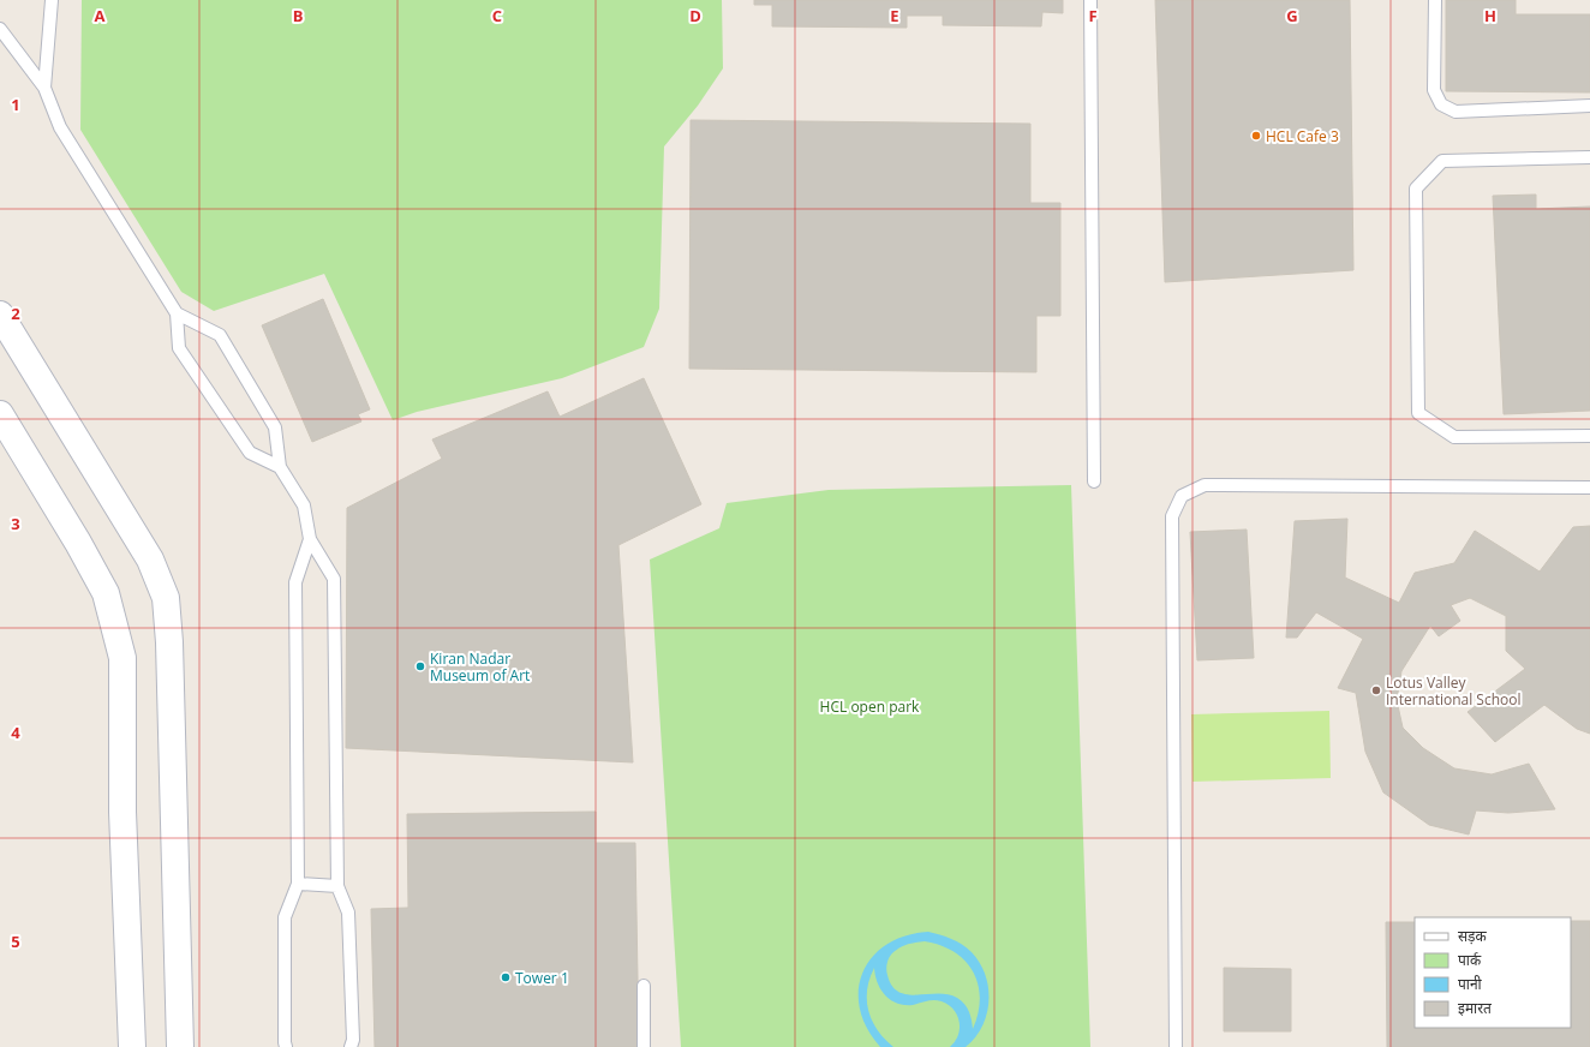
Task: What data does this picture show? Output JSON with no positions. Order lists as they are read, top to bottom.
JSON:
{
  "parks": ["HCL open park"],
  "places": [
    "HCL Cafe 3",
    "Kiran Nadar Museum of Art",
    "Lotus Valley International School",
    "Tower 1"
  ],
  "legend": [
    "सड़क",
    "पार्क",
    "पानी",
    "इमारत"
  ],
  "grid": {
    "columns": [
      "A",
      "B",
      "C",
      "D",
      "E",
      "F",
      "G",
      "H"
    ],
    "rows": [
      "1",
      "2",
      "3",
      "4",
      "5"
    ]
  }
}
